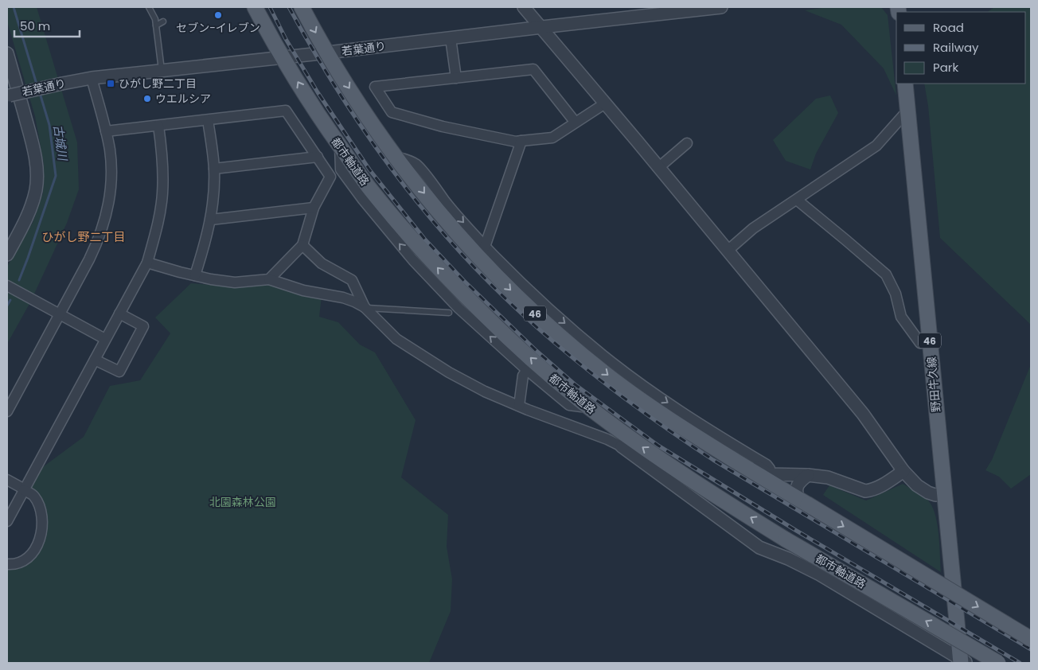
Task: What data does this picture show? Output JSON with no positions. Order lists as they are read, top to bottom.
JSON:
{
  "streets": {
    "main road": ["都市軸道路", "46", "野田牛久線"],
    "street": ["若葉通り"]
  },
  "crossings": [
    ["若葉通り", "都市軸道路"],
    ["若葉通り", "46"]
  ],
  "districts": ["ひがし野二丁目"],
  "water": ["古城川"],
  "parks": ["北園森林公園"],
  "places": {
    "other": ["セブン-イレブン", "ウエルシア"],
    "transit": ["ひがし野二丁目"]
  },
  "legend": ["Road", "Railway", "Park"],
  "scale_bar": "50 m"
}
